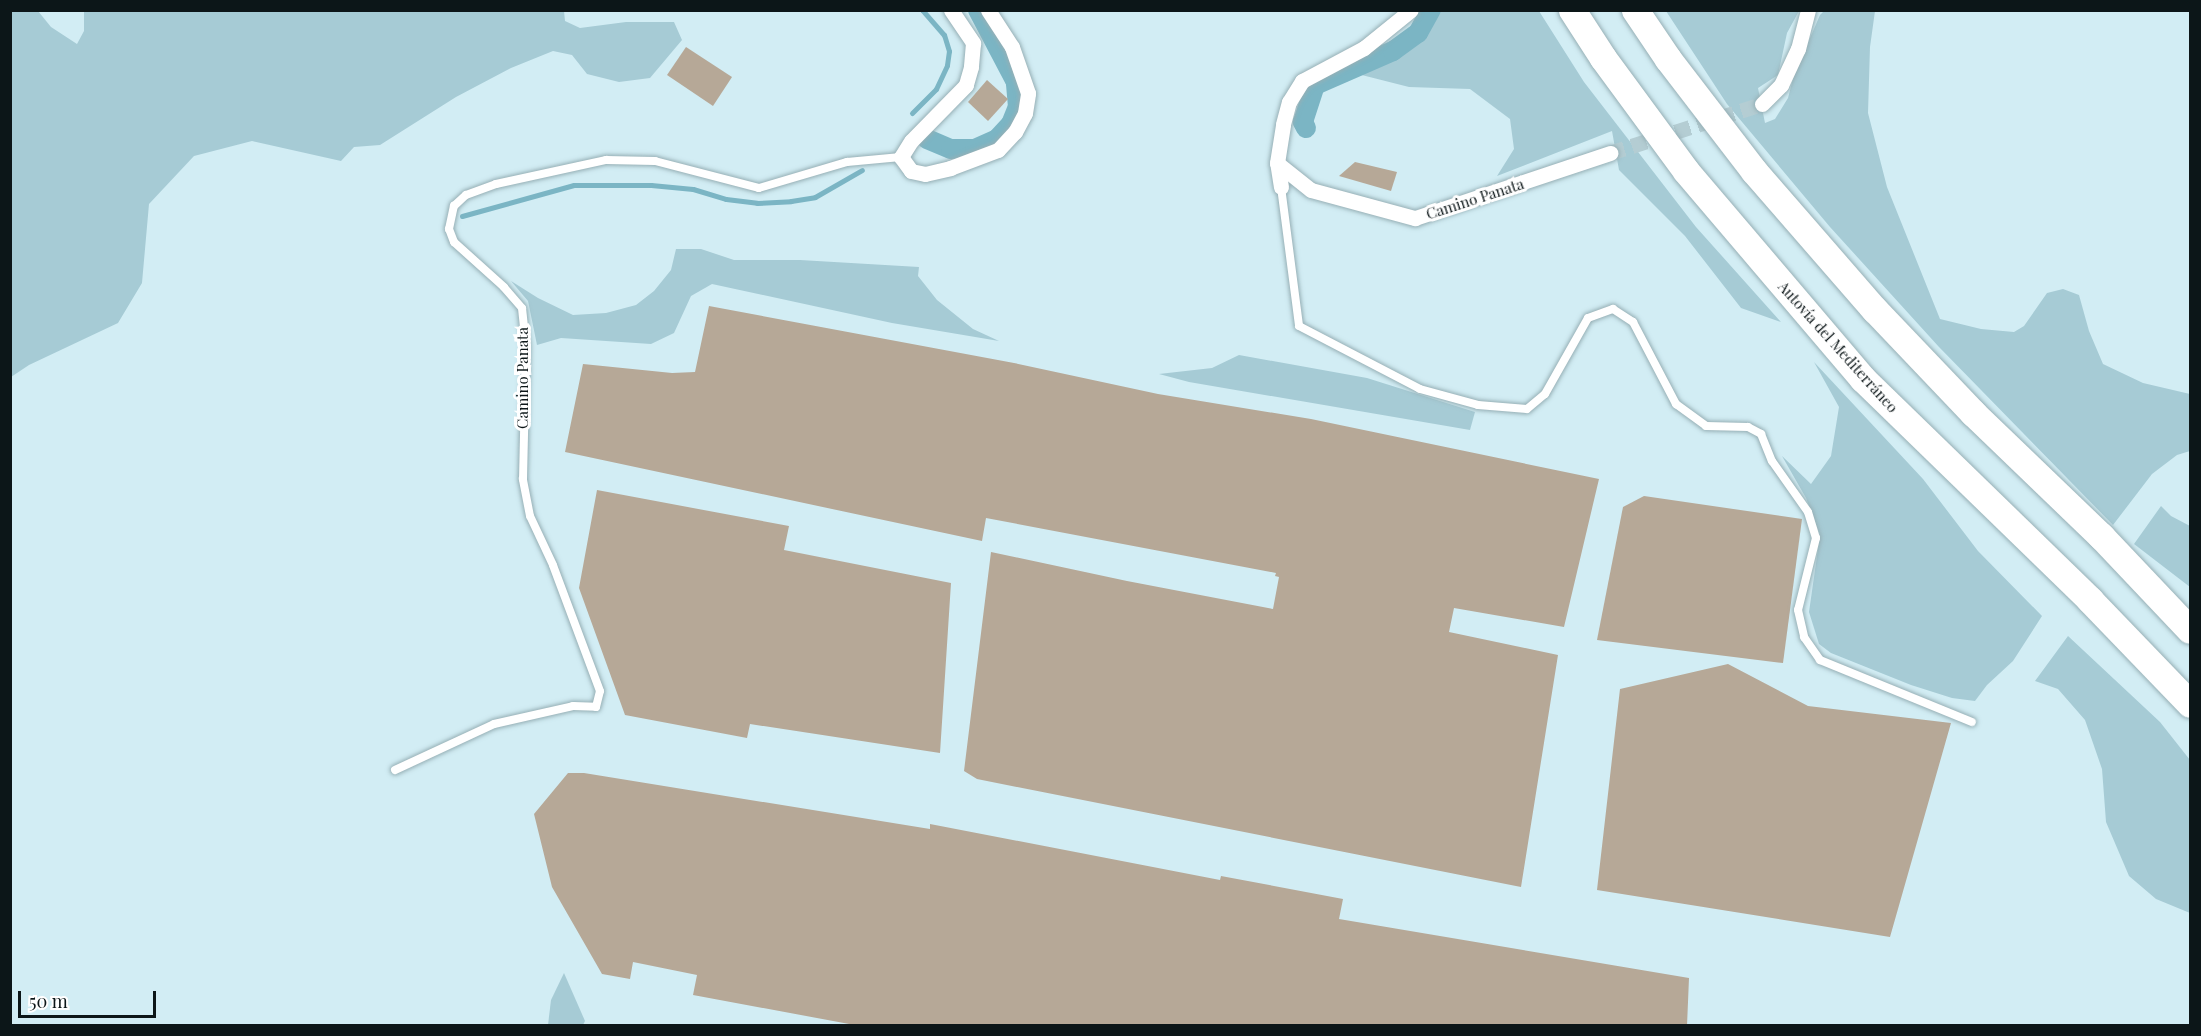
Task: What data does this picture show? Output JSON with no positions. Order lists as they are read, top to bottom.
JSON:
{
  "streets": {
    "highway": ["Autovía del Mediterráneo"],
    "street": ["Camino Panata"]
  },
  "scale_bar": "50 m"
}
